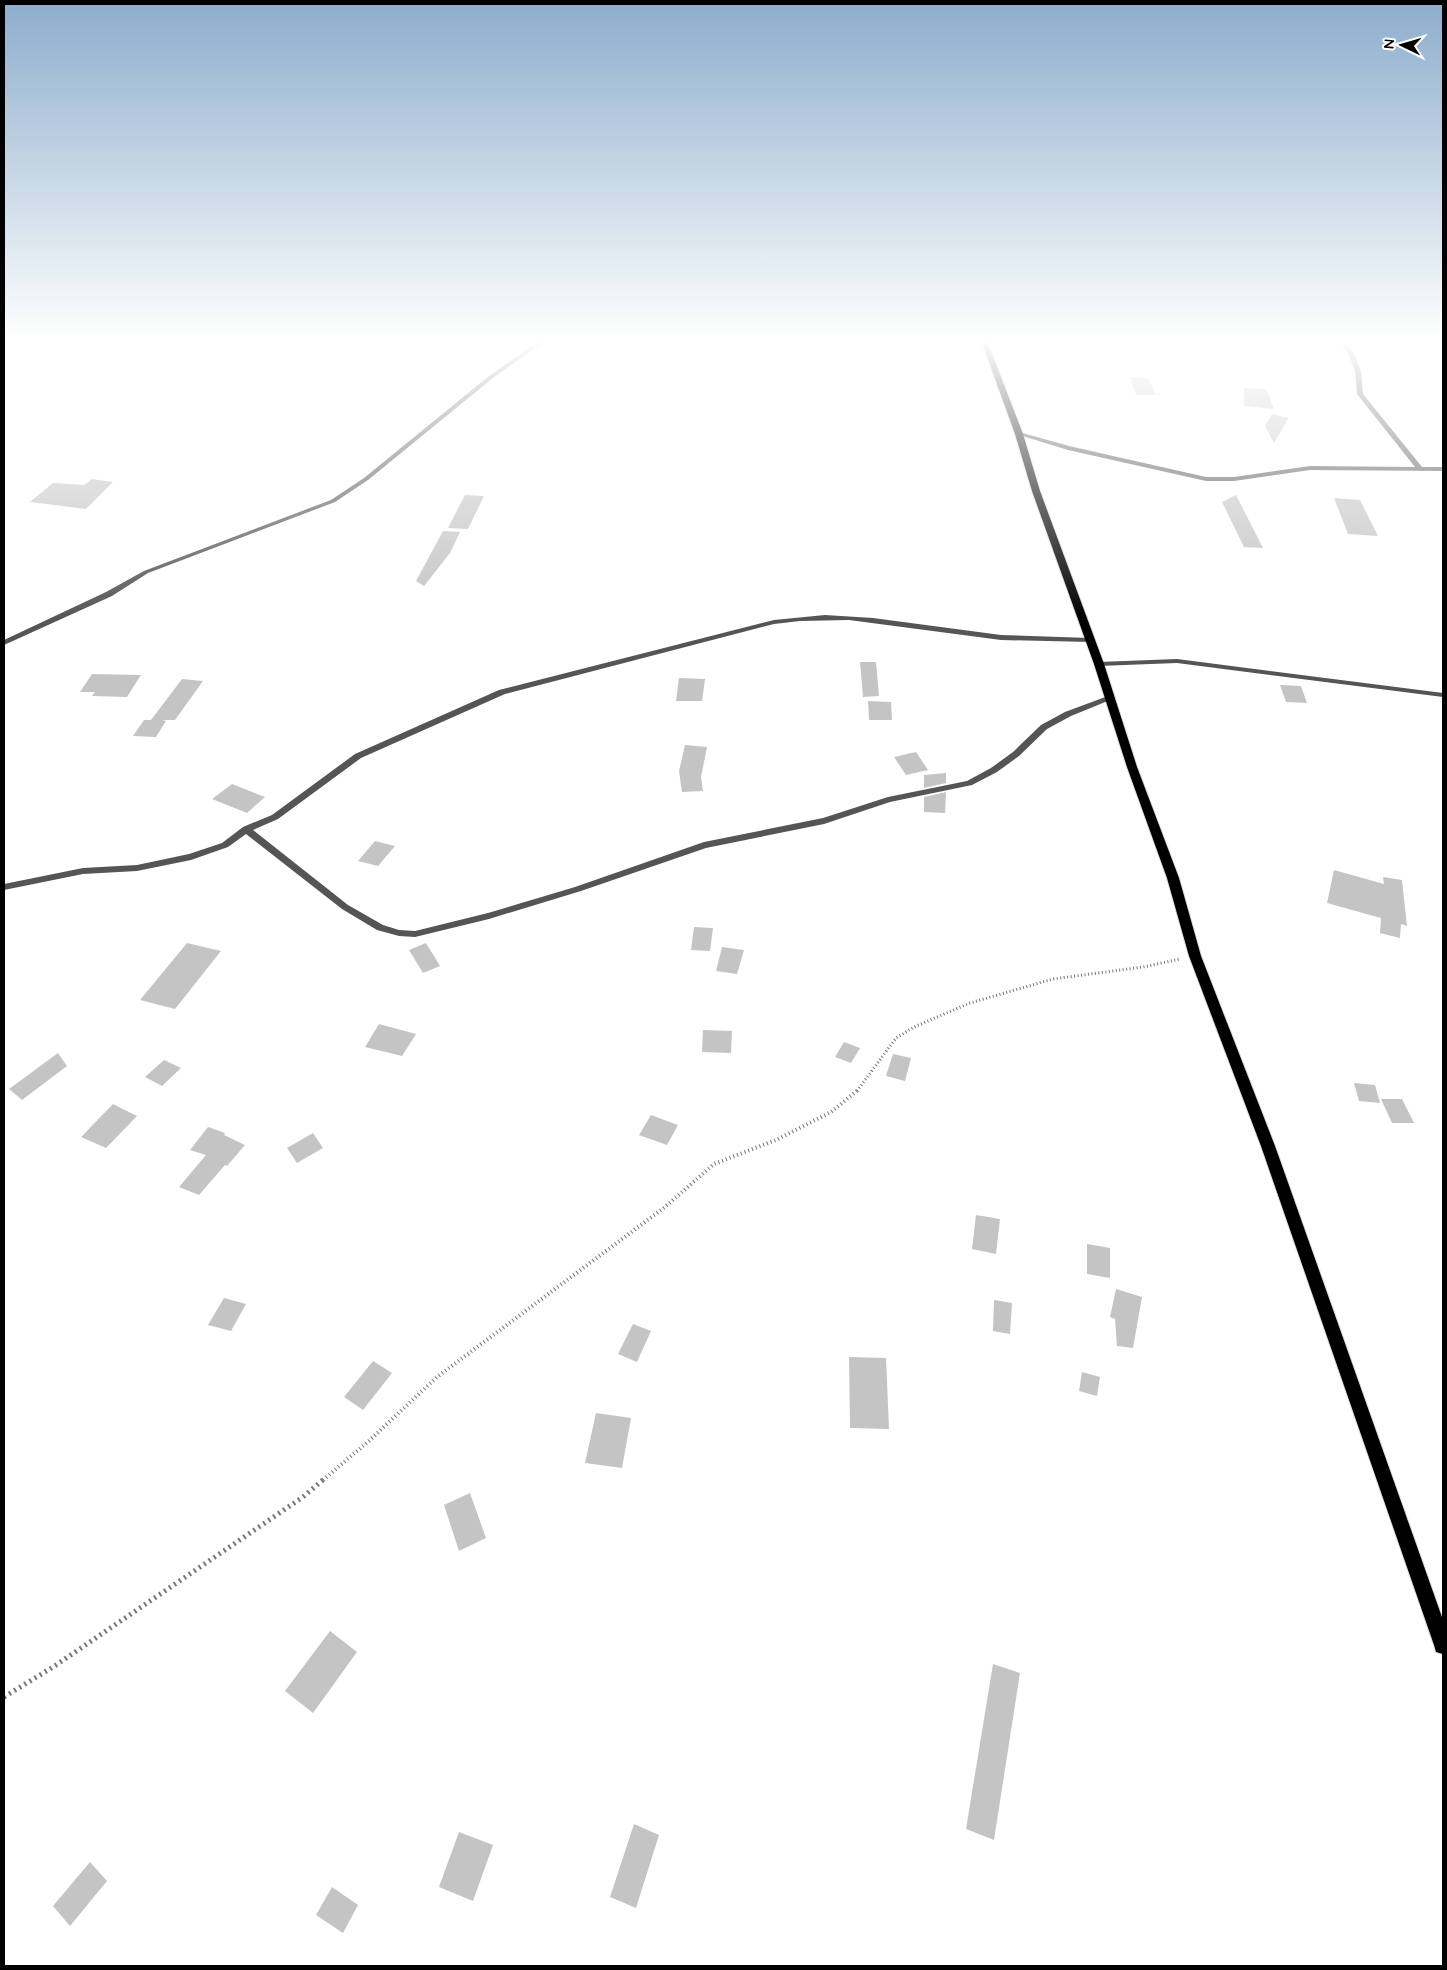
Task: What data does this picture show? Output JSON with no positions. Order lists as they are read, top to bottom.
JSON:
{
  "north": "left"
}
